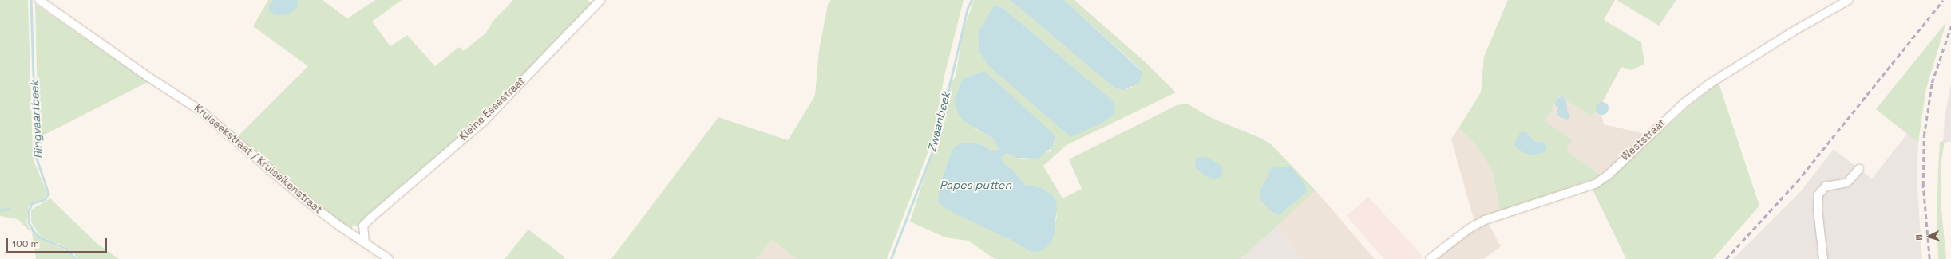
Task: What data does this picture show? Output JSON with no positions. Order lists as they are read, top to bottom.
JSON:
{
  "streets": {
    "street": ["Kleine Essestraat", "Weststraat", "Kruiseekstraat / Kruiseikenstraat"]
  },
  "crossings": [
    ["Kleine Essestraat", "Kruiseekstraat / Kruiseikenstraat"]
  ],
  "water": ["Ringvaartbeek", "Zwaanbeek", "Papes putten"],
  "scale_bar": "100 m",
  "north": "left"
}
